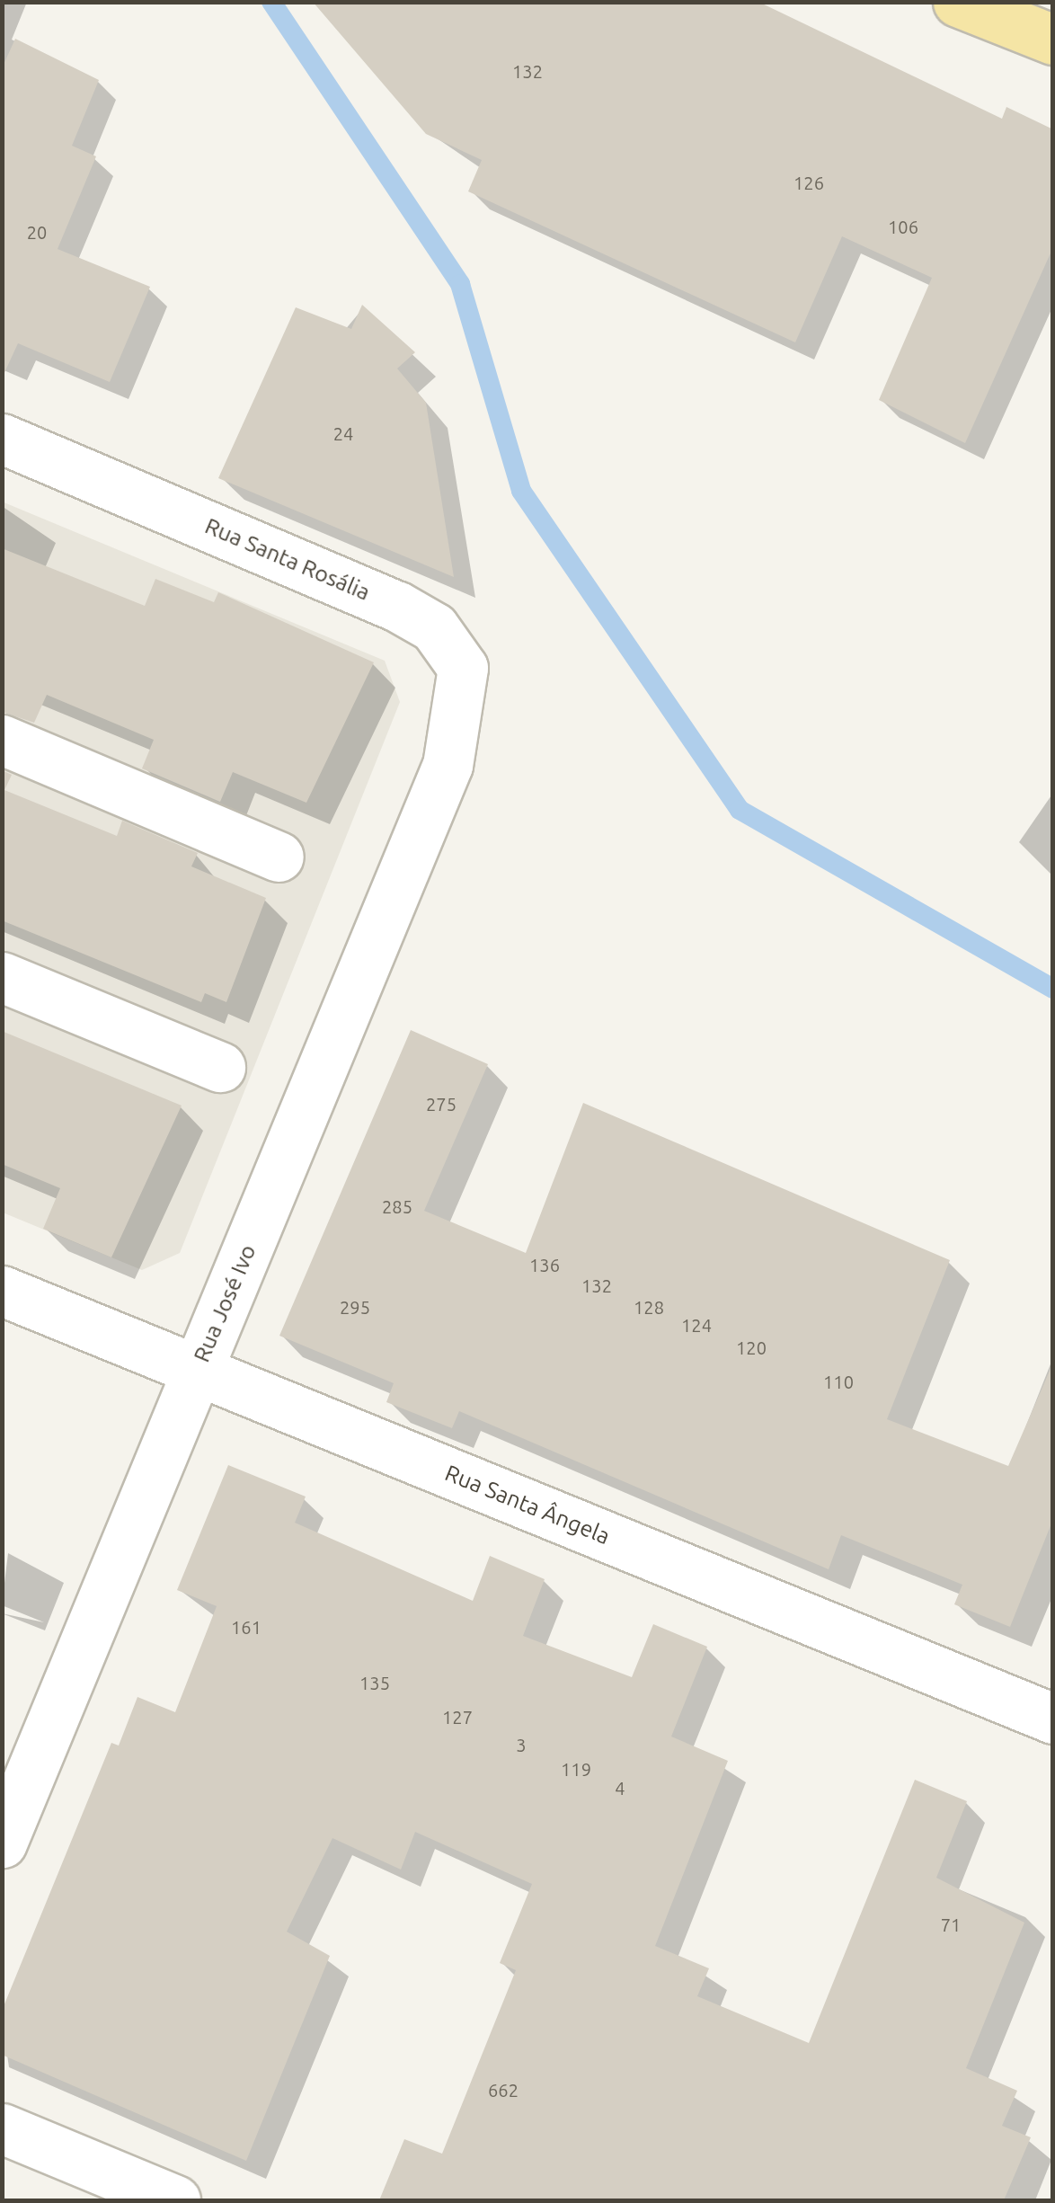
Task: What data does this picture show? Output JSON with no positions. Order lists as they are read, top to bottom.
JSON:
{
  "streets": {
    "street": ["Rua Santa Rosália", "Rua José Ivo", "Rua Santa Ângela"]
  },
  "crossings": [
    ["Rua Santa Rosália", "Rua José Ivo"],
    ["Rua José Ivo", "Rua Santa Ângela"]
  ],
  "house_numbers": [
    "132",
    "126",
    "106",
    "20",
    "24",
    "275",
    "285",
    "136",
    "132",
    "295",
    "128",
    "124",
    "120",
    "110",
    "161",
    "135",
    "127",
    "3",
    "119",
    "4",
    "71",
    "662"
  ]
}
